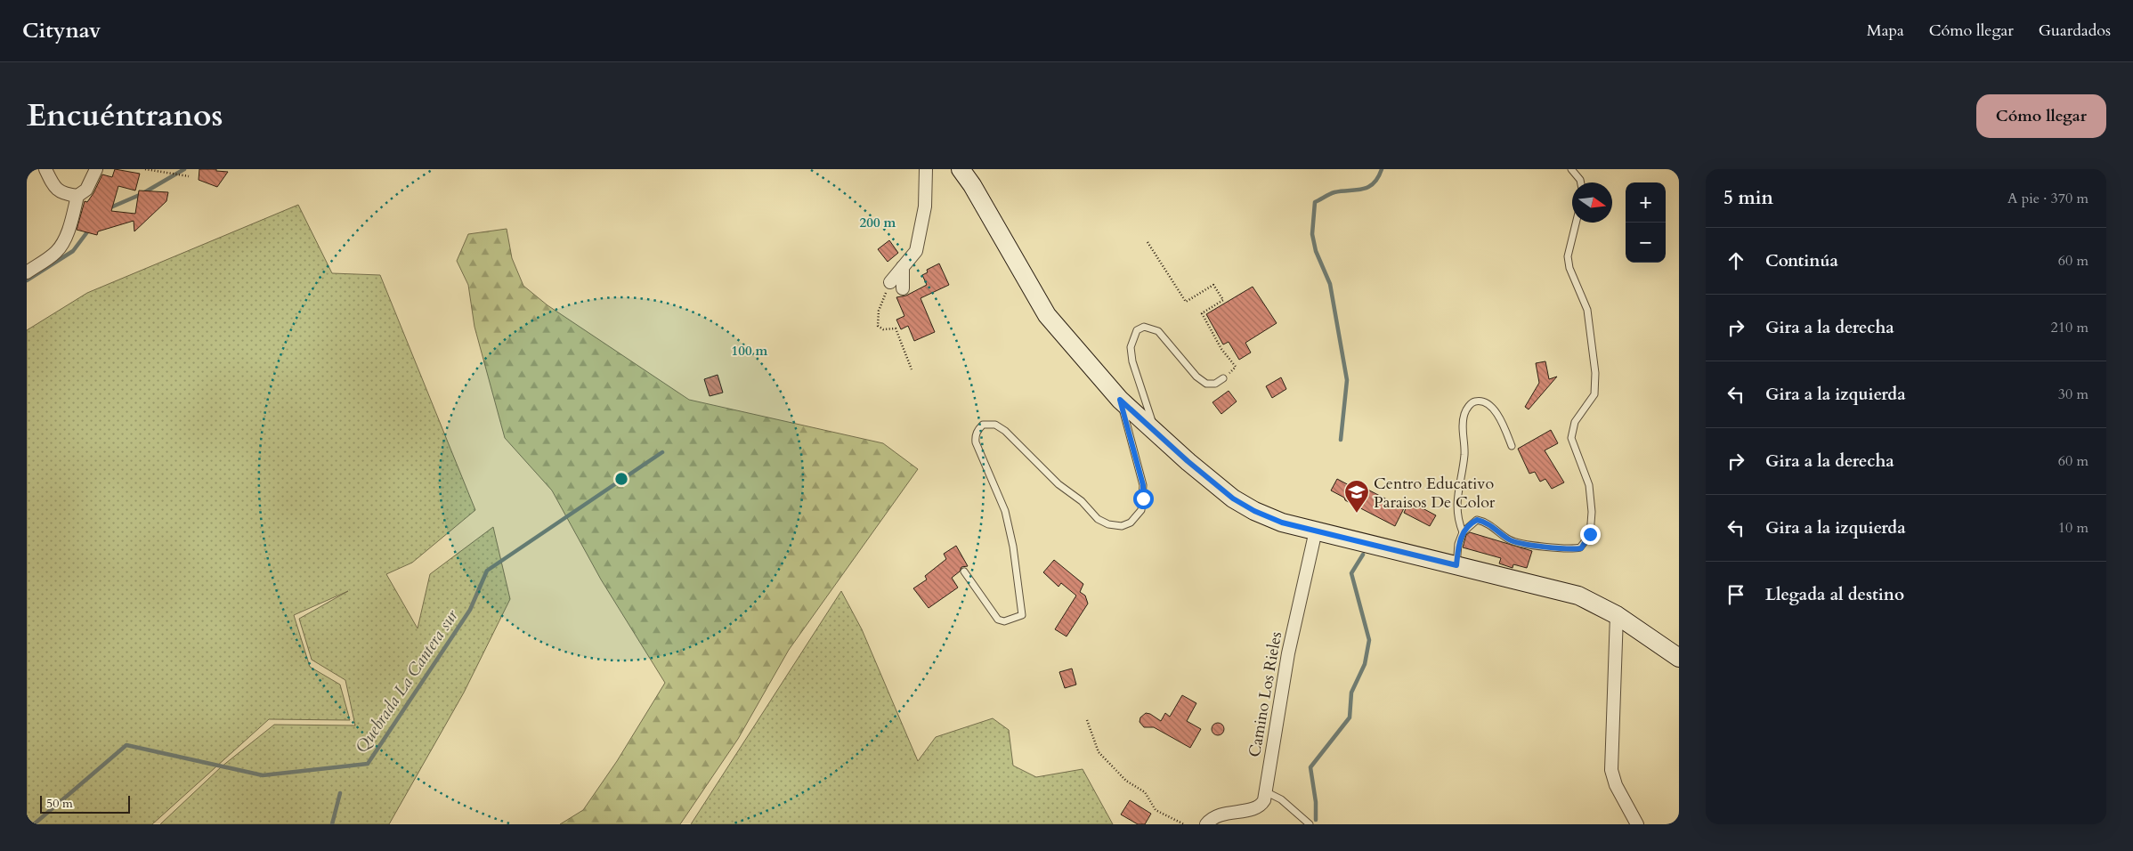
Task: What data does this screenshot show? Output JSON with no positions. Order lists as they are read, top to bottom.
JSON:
{
  "streets": {
    "street": ["Camino Los Rieles"]
  },
  "water": ["Quebrada La Cantera sur"],
  "places": {
    "school or university": ["Centro Educativo Paraisos De Color"]
  },
  "scale_bar": "50 m",
  "north": "right",
  "page": {
    "header": "Citynav",
    "nav": ["Mapa", "Cómo llegar", "Guardados"],
    "title": "Encuéntranos",
    "buttons": "Cómo llegar",
    "heading": ["5 min", "A pie · 370 m"],
    "map_buttons": ["+", "−"],
    "list": [
      ["Continúa", "60 m"],
      ["Gira a la derecha", "210 m"],
      ["Gira a la izquierda", "30 m"],
      ["Gira a la derecha", "60 m"],
      ["Gira a la izquierda", "10 m"],
      "Llegada al destino"
    ],
    "scale": "50 m"
  },
  "rings": ["200 m", "100 m"]
}
